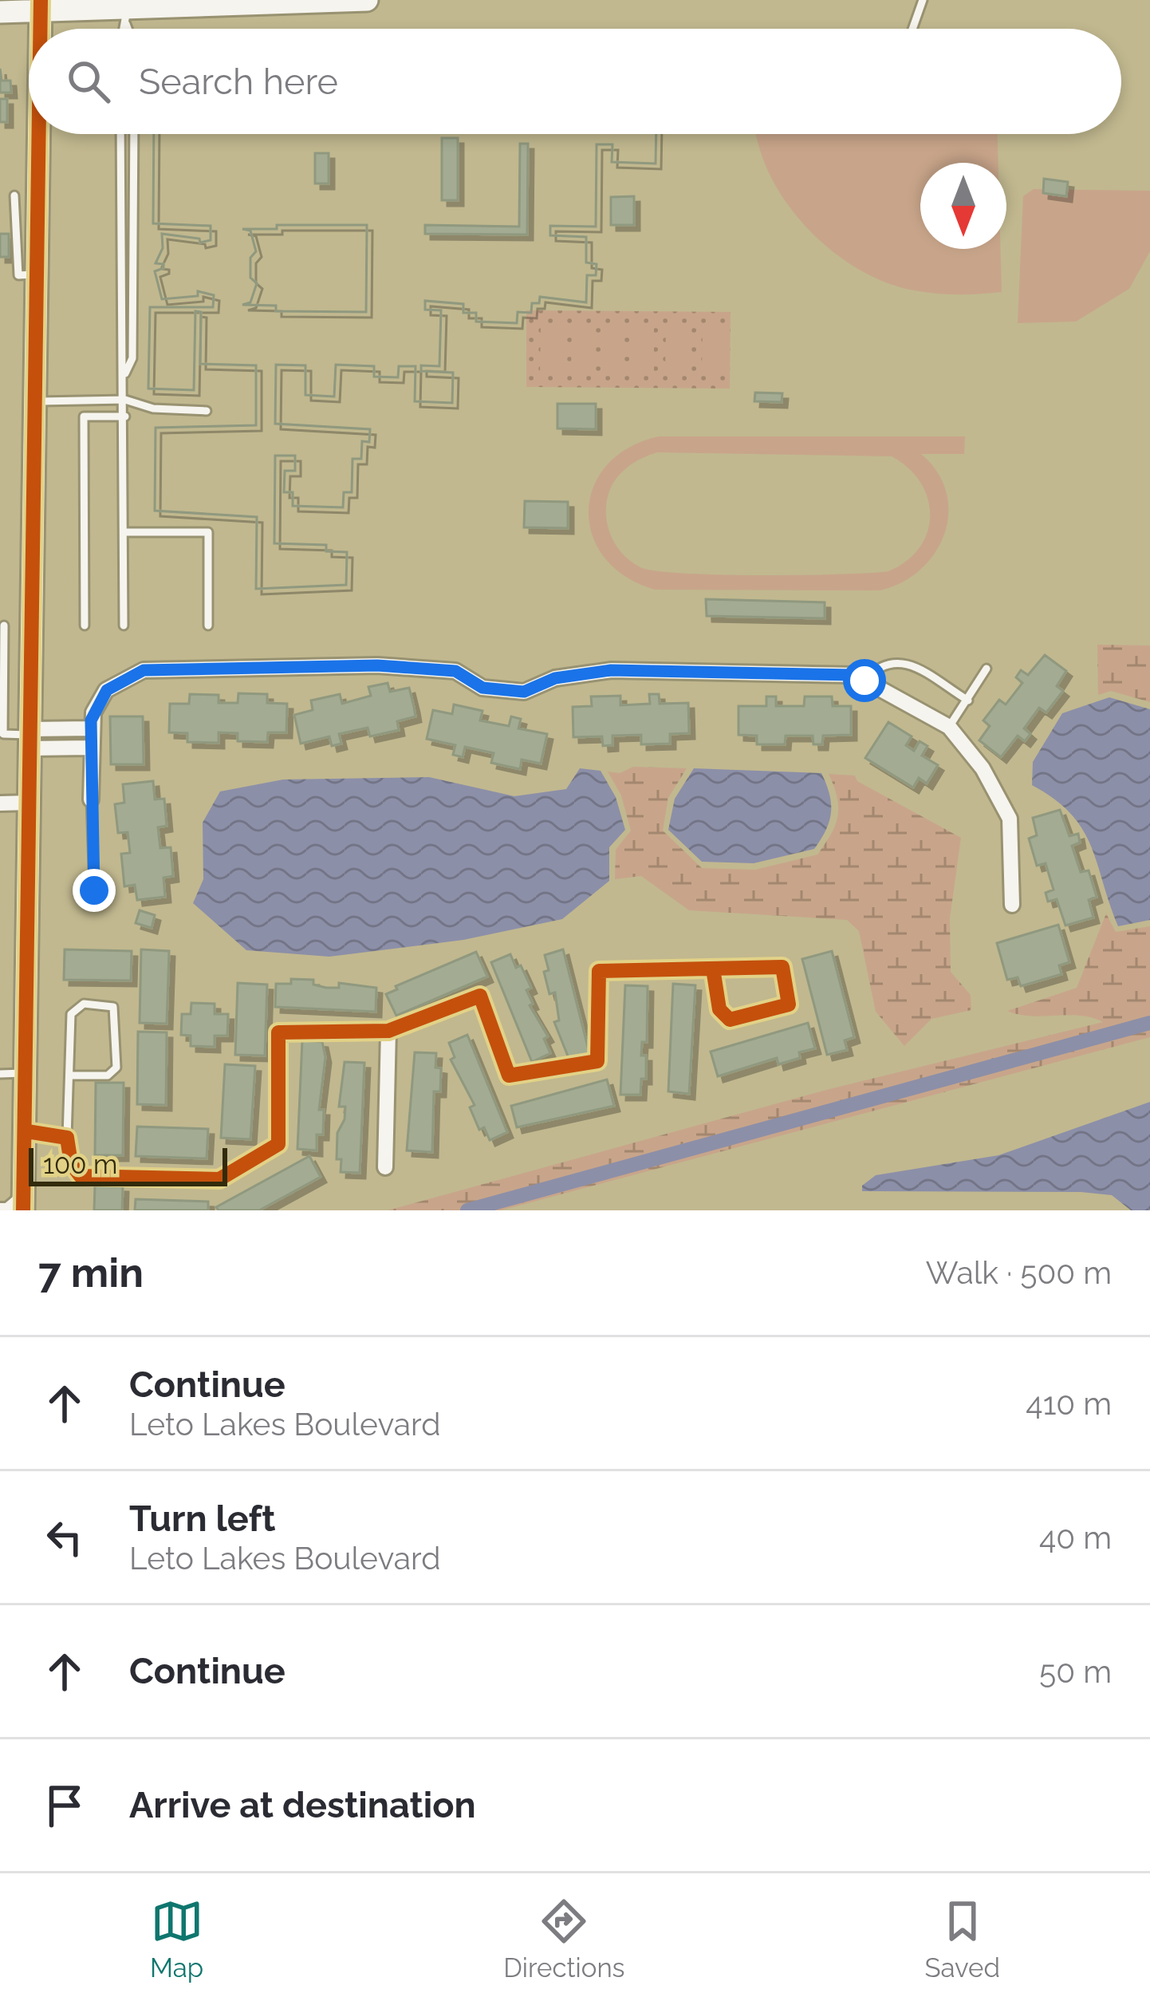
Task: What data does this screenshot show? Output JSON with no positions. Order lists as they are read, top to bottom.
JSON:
{
  "scale_bar": "100 m",
  "north": "bottom",
  "page": {
    "search": "Search here",
    "scale": "100 m",
    "heading": ["7 min", "Walk · 500 m"],
    "list": [
      ["Continue", "Leto Lakes Boulevard", "410 m"],
      ["Turn left", "Leto Lakes Boulevard", "40 m"],
      ["Continue", "50 m"],
      "Arrive at destination"
    ],
    "nav": ["Map", "Directions", "Saved"]
  }
}
